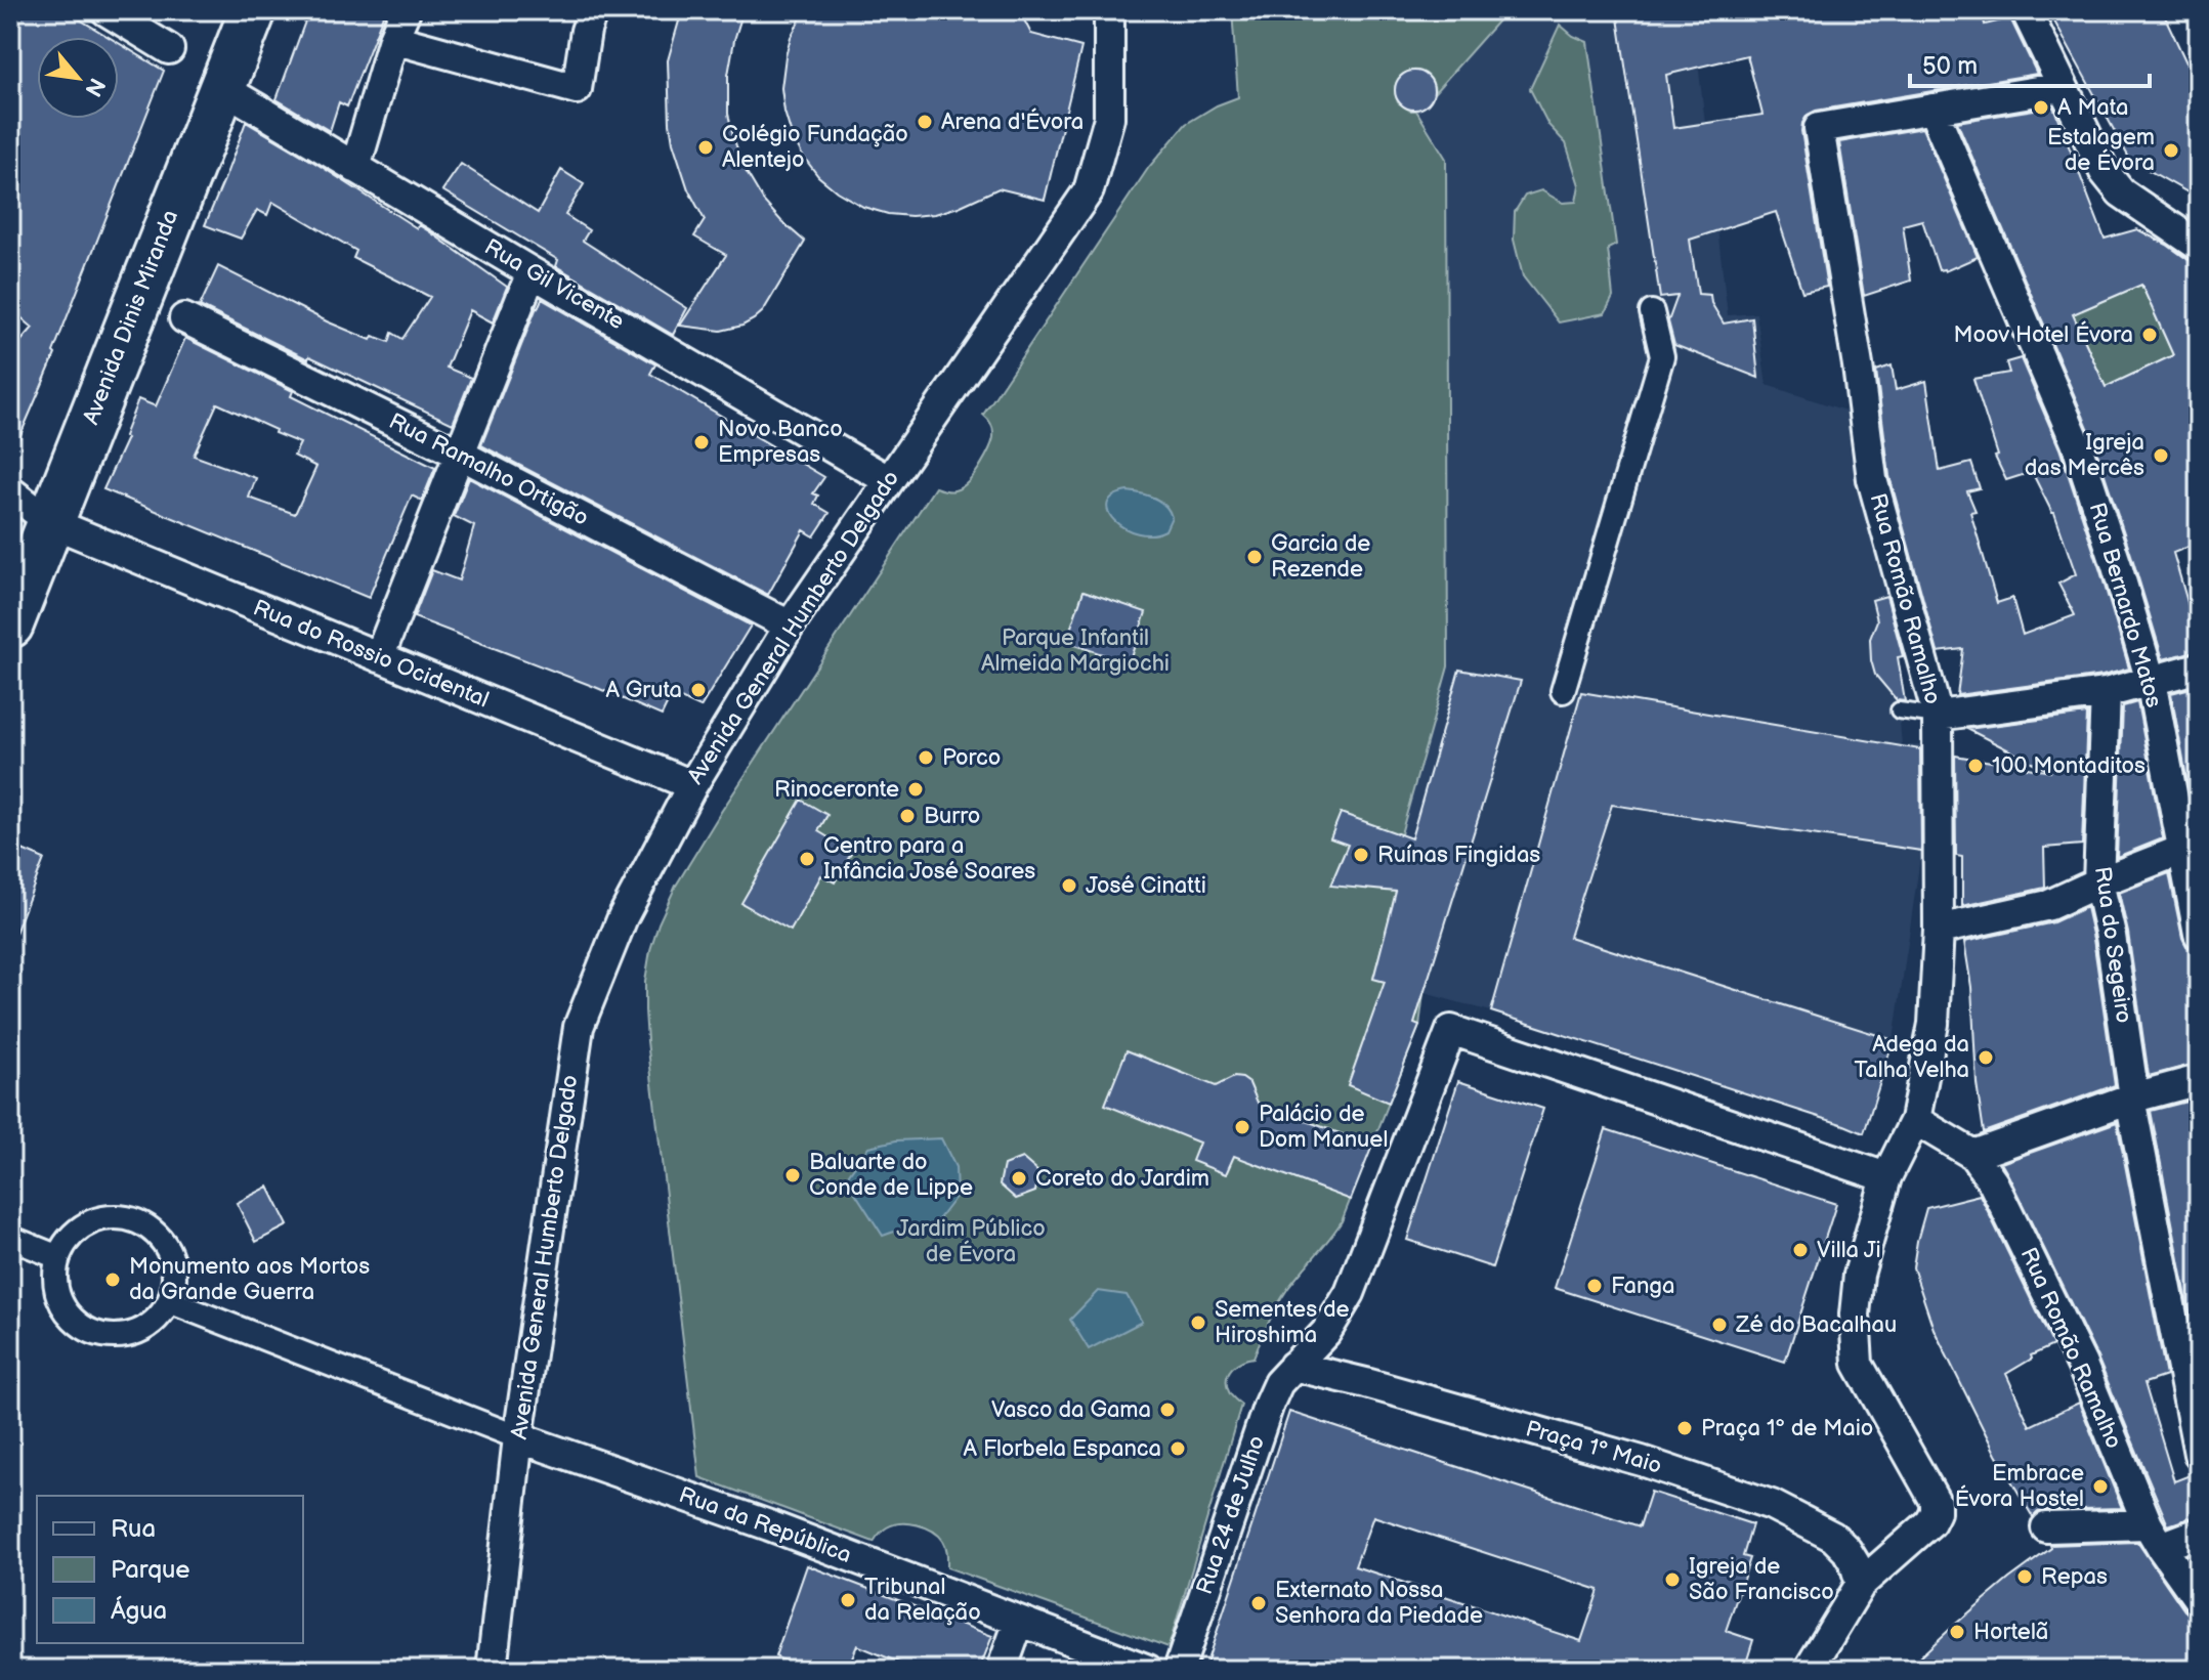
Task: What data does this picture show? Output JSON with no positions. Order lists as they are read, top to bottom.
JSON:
{
  "streets": {
    "main road": ["Avenida Dinis Miranda"],
    "street": [
      "Rua Gil Vicente",
      "Rua Ramalho Ortigão",
      "Rua Romão Ramalho",
      "Rua Bernardo Matos",
      "Avenida General Humberto Delgado",
      "Rua do Rossio Ocidental",
      "Rua do Segeiro",
      "Praça 1º Maio",
      "Rua 24 de Julho",
      "Rua da República"
    ]
  },
  "crossings": [
    ["Rua Gil Vicente", "Avenida Dinis Miranda"],
    ["Rua Gil Vicente", "Avenida General Humberto Delgado"],
    ["Avenida Dinis Miranda", "Rua do Rossio Ocidental"],
    ["Rua Ramalho Ortigão", "Avenida General Humberto Delgado"],
    ["Rua Romão Ramalho", "Rua Bernardo Matos"],
    ["Avenida General Humberto Delgado", "Rua do Rossio Ocidental"],
    ["Avenida General Humberto Delgado", "Rua da República"],
    ["Praça 1º Maio", "Rua 24 de Julho"]
  ],
  "parks": ["Parque Infantil Almeida Margiochi", "Jardim Público de Évora"],
  "places": [
    "A Mata",
    "Arena d'Évora",
    "Colégio Fundação Alentejo",
    "Estalagem de Évora",
    "Moov Hotel Évora",
    "Novo Banco Empresas",
    "Igreja das Mercês",
    "Garcia de Rezende",
    "A Gruta",
    "Porco",
    "100 Montaditos",
    "Rinoceronte",
    "Burro",
    "Ruínas Fingidas",
    "Centro para a Infância José Soares",
    "José Cinatti",
    "Adega da Talha Velha",
    "Palácio de Dom Manuel",
    "Baluarte do Conde de Lippe",
    "Coreto do Jardim",
    "Villa Ji",
    "Monumento aos Mortos da Grande Guerra",
    "Fanga",
    "Sementes de Hiroshima",
    "Zé do Bacalhau",
    "Vasco da Gama",
    "Praça 1º de Maio",
    "A Florbela Espanca",
    "Embrace Évora Hostel",
    "Repas",
    "Igreja de São Francisco",
    "Tribunal da Relação",
    "Externato Nossa Senhora da Piedade",
    "Hortelã"
  ],
  "legend": ["Rua", "Parque", "Água"],
  "scale_bar": "50 m",
  "north": "bottom right"
}
